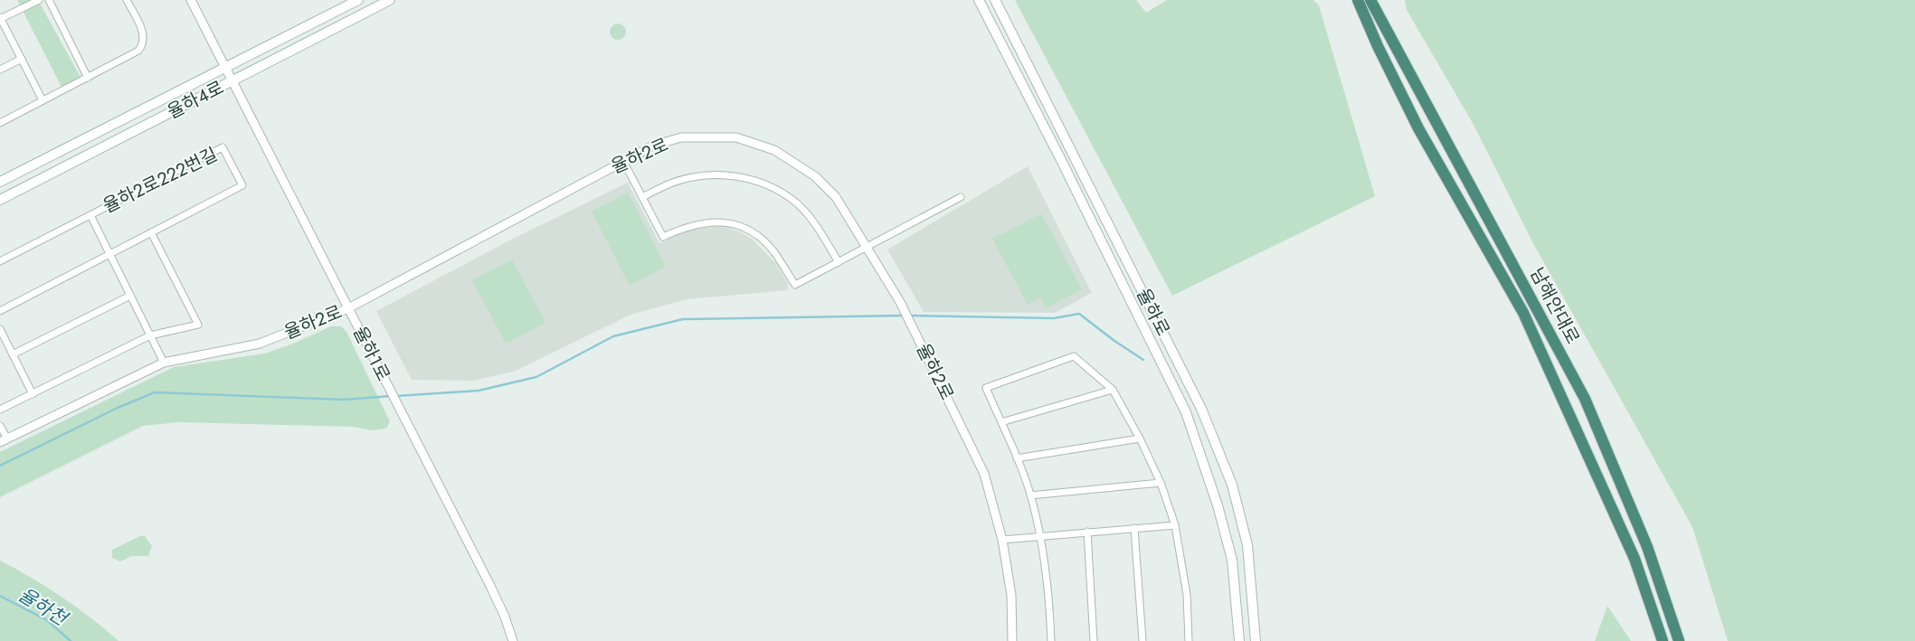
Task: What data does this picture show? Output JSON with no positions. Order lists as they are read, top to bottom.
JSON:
{
  "streets": {
    "highway": ["남해안대로"],
    "main road": ["율하4로", "율하로"],
    "street": ["율하2로", "율하2로222번길", "율하1로"]
  },
  "crossings": [
    ["율하4로", "율하1로"],
    ["율하2로", "율하2로222번길"],
    ["율하2로", "율하1로"]
  ],
  "water": ["율하천"]
}
